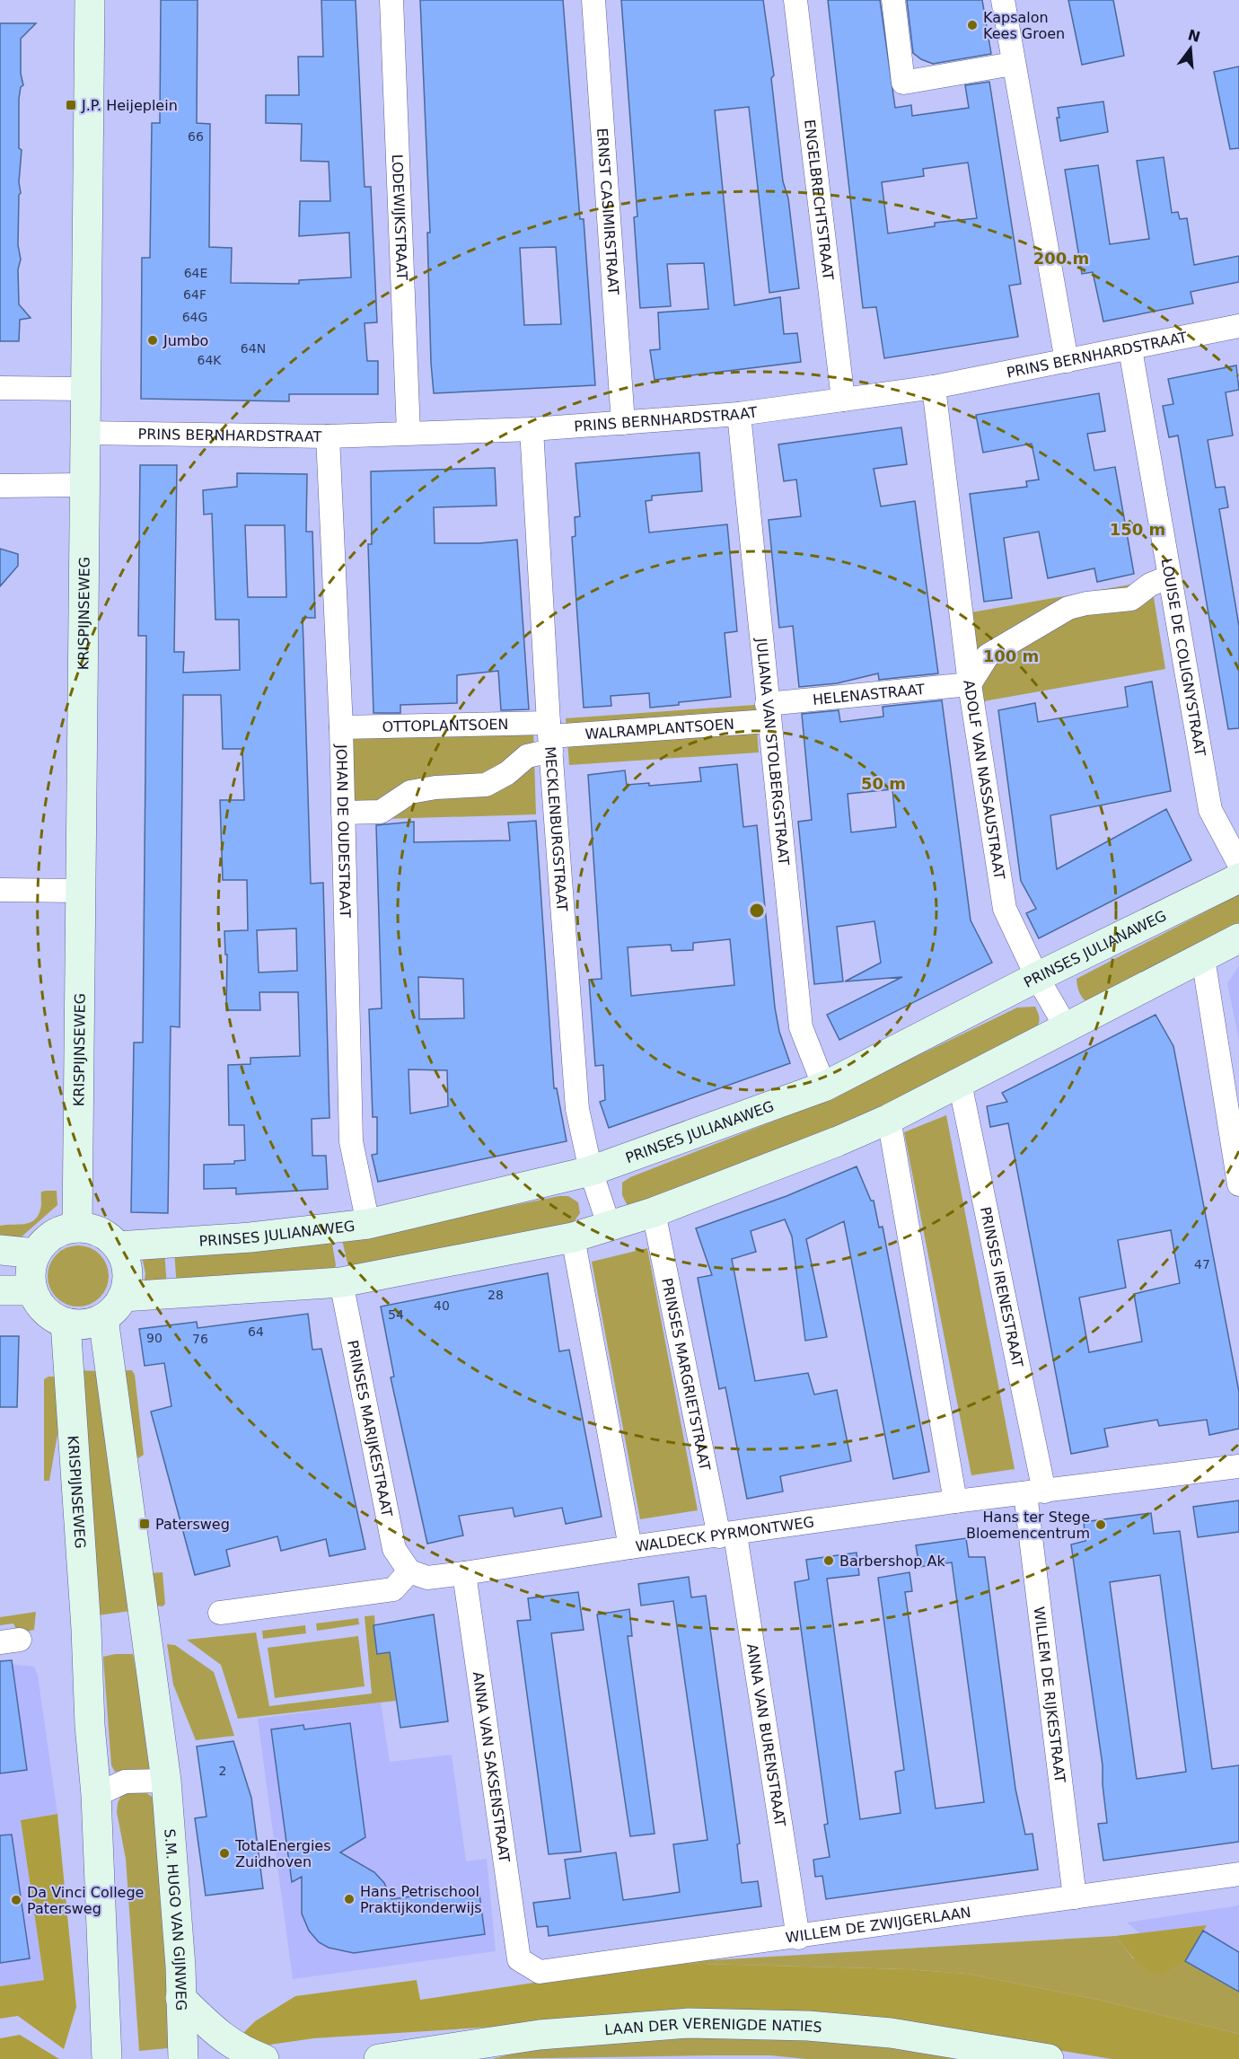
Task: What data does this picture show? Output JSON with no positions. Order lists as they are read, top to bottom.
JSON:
{
  "streets": {
    "street": [
      "ENGELBRECHTSTRAAT",
      "ERNST CASIMIRSTRAAT",
      "LODEWIJKSTRAAT",
      "PRINS BERNHARDSTRAAT",
      "KRISPIJNSEWEG",
      "LOUISE DE COLIGNYSTRAAT",
      "HELENASTRAAT",
      "OTTOPLANTSOEN",
      "WALRAMPLANTSOEN",
      "JULIANA VAN STOLBERGSTRAAT",
      "ADOLF VAN NASSAUSTRAAT",
      "MECKLENBURGSTRAAT",
      "JOHAN DE OUDESTRAAT",
      "PRINSES JULIANAWEG",
      "PRINSES IRENESTRAAT",
      "PRINSES MARGRIETSTRAAT",
      "PRINSES MARIJKESTRAAT",
      "WALDECK PYRMONTWEG",
      "WILLEM DE RIJKESTRAAT",
      "ANNA VAN BURENSTRAAT",
      "ANNA VAN SAKSENSTRAAT",
      "S.M. HUGO VAN GIJNWEG",
      "WILLEM DE ZWIJGERLAAN",
      "LAAN DER VERENIGDE NATIES"
    ]
  },
  "crossings": [
    ["ENGELBRECHTSTRAAT", "PRINS BERNHARDSTRAAT"],
    ["ERNST CASIMIRSTRAAT", "PRINS BERNHARDSTRAAT"],
    ["LODEWIJKSTRAAT", "PRINS BERNHARDSTRAAT"],
    ["PRINS BERNHARDSTRAAT", "KRISPIJNSEWEG"],
    ["PRINS BERNHARDSTRAAT", "LOUISE DE COLIGNYSTRAAT"],
    ["PRINS BERNHARDSTRAAT", "JULIANA VAN STOLBERGSTRAAT"],
    ["PRINS BERNHARDSTRAAT", "ADOLF VAN NASSAUSTRAAT"],
    ["PRINS BERNHARDSTRAAT", "MECKLENBURGSTRAAT"],
    ["PRINS BERNHARDSTRAAT", "JOHAN DE OUDESTRAAT"],
    ["KRISPIJNSEWEG", "PRINSES JULIANAWEG"],
    ["KRISPIJNSEWEG", "S.M. HUGO VAN GIJNWEG"],
    ["HELENASTRAAT", "WALRAMPLANTSOEN"],
    ["HELENASTRAAT", "JULIANA VAN STOLBERGSTRAAT"],
    ["HELENASTRAAT", "ADOLF VAN NASSAUSTRAAT"],
    ["OTTOPLANTSOEN", "WALRAMPLANTSOEN"],
    ["OTTOPLANTSOEN", "MECKLENBURGSTRAAT"],
    ["OTTOPLANTSOEN", "JOHAN DE OUDESTRAAT"],
    ["WALRAMPLANTSOEN", "JULIANA VAN STOLBERGSTRAAT"],
    ["WALRAMPLANTSOEN", "MECKLENBURGSTRAAT"],
    ["JULIANA VAN STOLBERGSTRAAT", "PRINSES JULIANAWEG"],
    ["ADOLF VAN NASSAUSTRAAT", "PRINSES JULIANAWEG"],
    ["MECKLENBURGSTRAAT", "PRINSES JULIANAWEG"],
    ["JOHAN DE OUDESTRAAT", "PRINSES JULIANAWEG"],
    ["PRINSES JULIANAWEG", "S.M. HUGO VAN GIJNWEG"],
    ["PRINSES IRENESTRAAT", "WALDECK PYRMONTWEG"],
    ["PRINSES IRENESTRAAT", "WILLEM DE RIJKESTRAAT"],
    ["PRINSES MARGRIETSTRAAT", "WALDECK PYRMONTWEG"],
    ["PRINSES MARGRIETSTRAAT", "ANNA VAN BURENSTRAAT"],
    ["PRINSES MARIJKESTRAAT", "WALDECK PYRMONTWEG"],
    ["WALDECK PYRMONTWEG", "WILLEM DE RIJKESTRAAT"],
    ["WALDECK PYRMONTWEG", "ANNA VAN BURENSTRAAT"],
    ["WALDECK PYRMONTWEG", "ANNA VAN SAKSENSTRAAT"],
    ["WILLEM DE RIJKESTRAAT", "WILLEM DE ZWIJGERLAAN"],
    ["ANNA VAN BURENSTRAAT", "WILLEM DE ZWIJGERLAAN"],
    ["ANNA VAN SAKSENSTRAAT", "WILLEM DE ZWIJGERLAAN"]
  ],
  "places": {
    "other": [
      "Kapsalon Kees Groen",
      "Jumbo",
      "Hans ter Stege Bloemencentrum",
      "Barbershop Ak",
      "TotalEnergies Zuidhoven",
      "Hans Petrischool Praktijkonderwijs",
      "Da Vinci College Patersweg"
    ],
    "transit": ["J.P. Heijeplein", "Patersweg"]
  },
  "house_numbers": [
    "66",
    "64E",
    "64F",
    "64G",
    "64N",
    "64K",
    "47",
    "28",
    "40",
    "54",
    "64",
    "90",
    "76",
    "2"
  ],
  "north": "top",
  "rings": [
    "200 m",
    "150 m",
    "100 m",
    "50 m"
  ]
}
